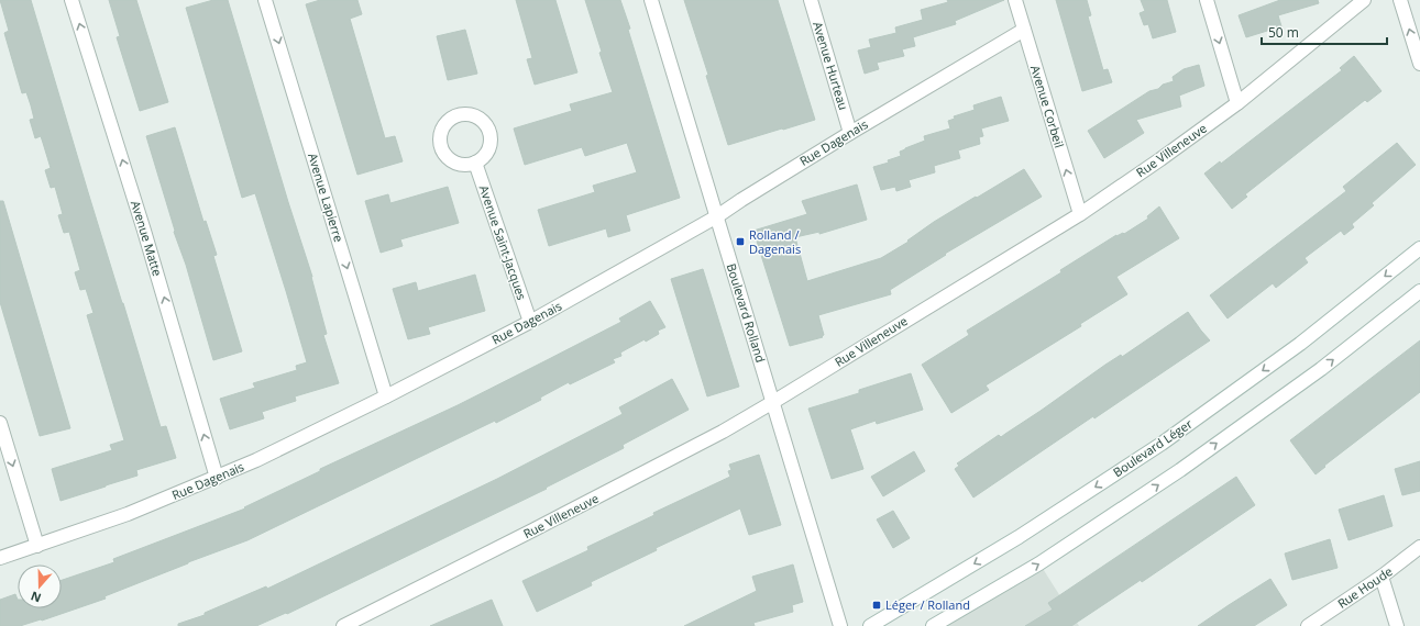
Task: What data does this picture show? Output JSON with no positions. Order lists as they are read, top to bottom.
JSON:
{
  "streets": {
    "street": [
      "Avenue Hurteau",
      "Avenue Corbeil",
      "Rue Dagenais",
      "Rue Villeneuve",
      "Avenue Lapierre",
      "Avenue Matte",
      "Avenue Saint-Jacques",
      "Boulevard Rolland",
      "Boulevard Léger",
      "Rue Houde"
    ]
  },
  "crossings": [
    ["Avenue Hurteau", "Rue Dagenais"],
    ["Avenue Corbeil", "Rue Dagenais"],
    ["Avenue Corbeil", "Rue Villeneuve"],
    ["Rue Dagenais", "Avenue Lapierre"],
    ["Rue Dagenais", "Avenue Matte"],
    ["Rue Dagenais", "Avenue Saint-Jacques"],
    ["Rue Dagenais", "Boulevard Rolland"],
    ["Rue Villeneuve", "Boulevard Rolland"]
  ],
  "one_way": ["Avenue Corbeil", "Avenue Lapierre", "Avenue Matte"],
  "places": {
    "transit": ["Rolland / Dagenais", "Léger / Rolland"]
  },
  "scale_bar": "50 m",
  "north": "bottom"
}
